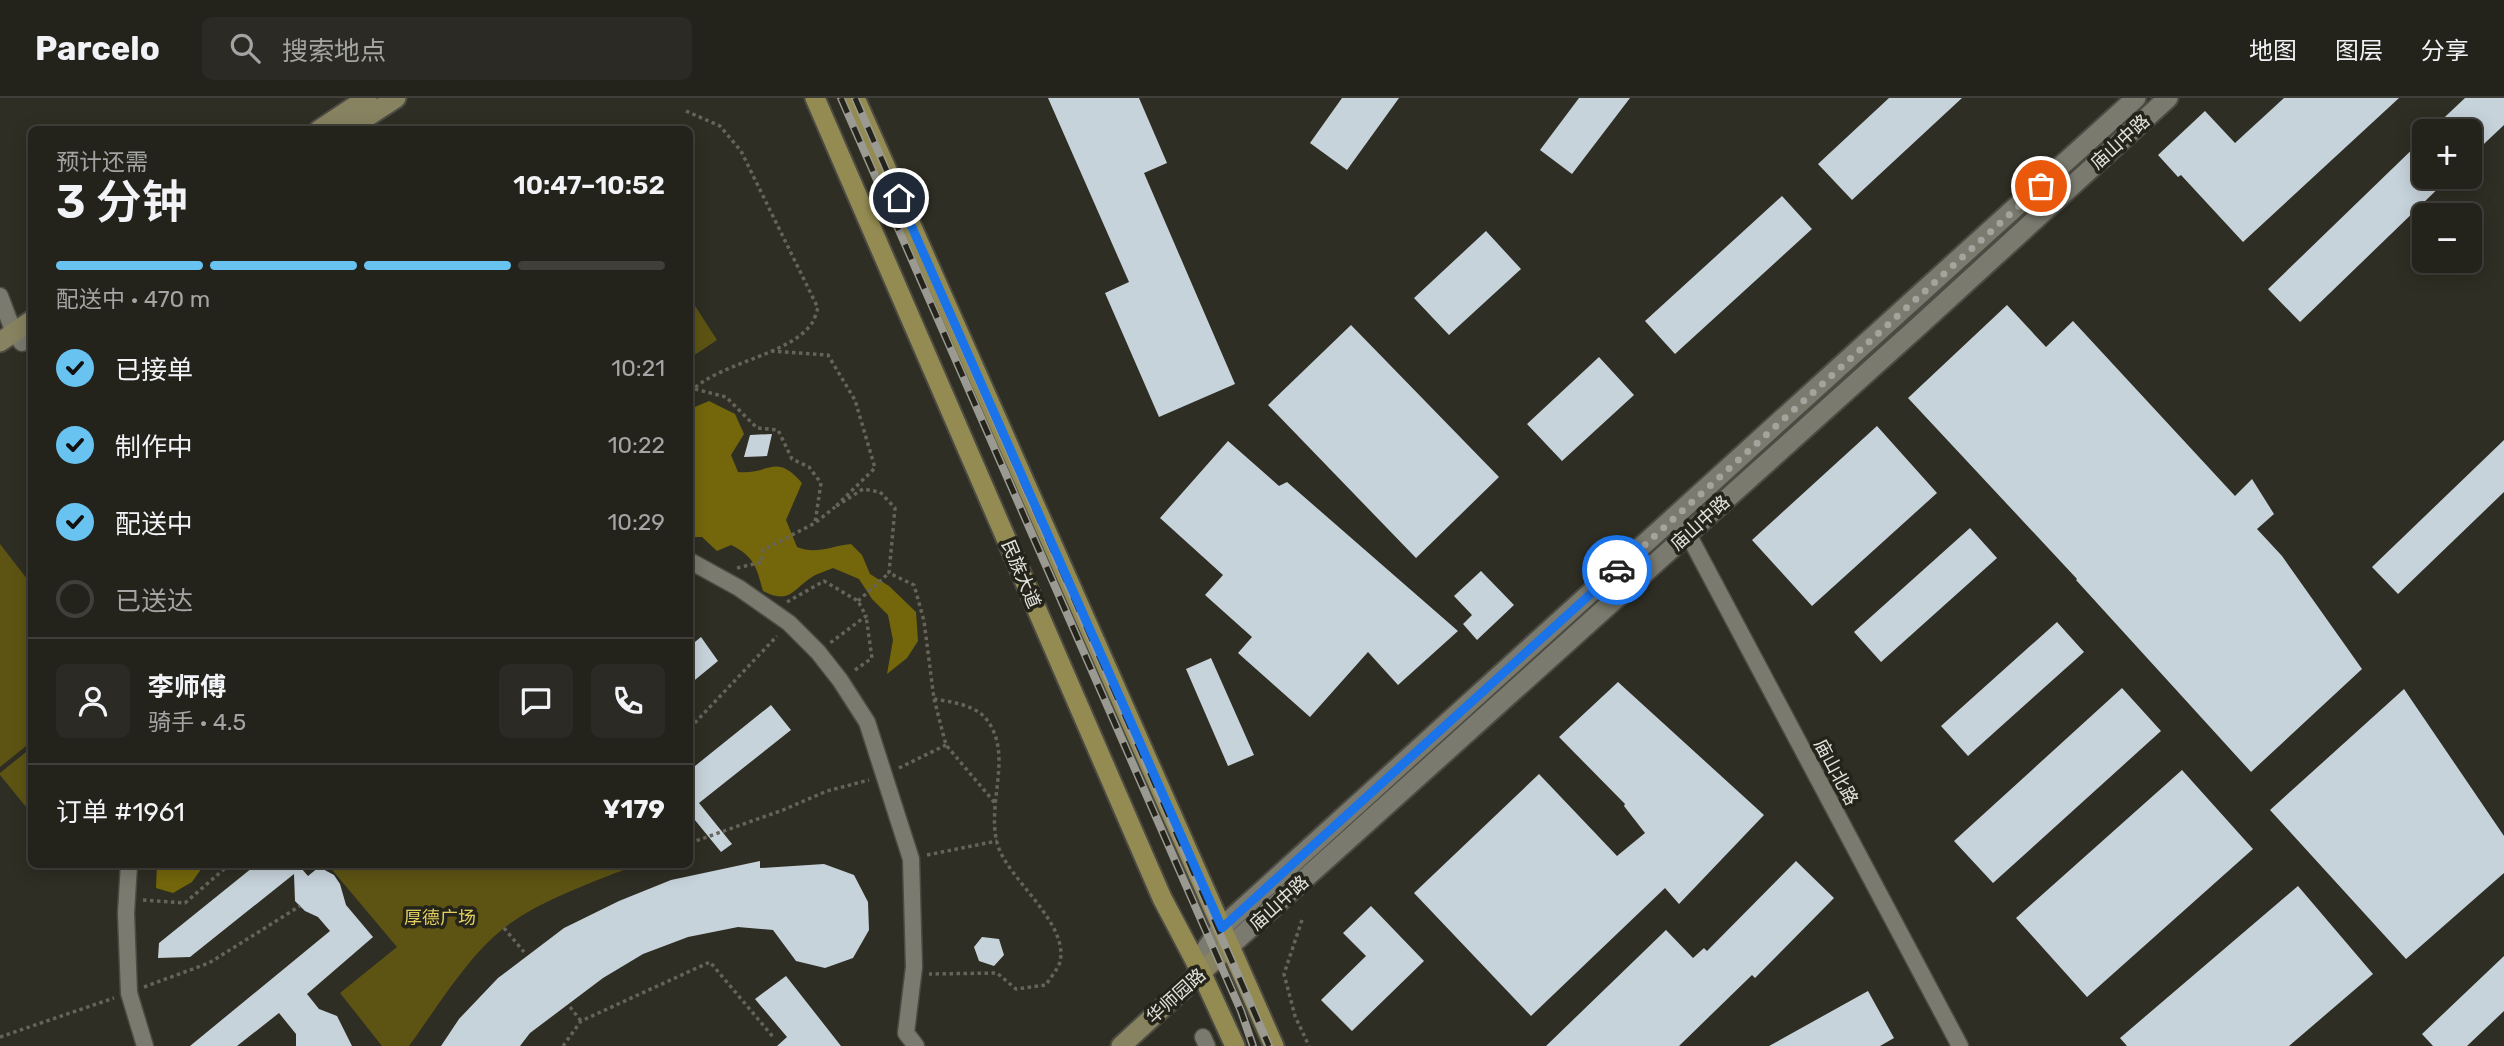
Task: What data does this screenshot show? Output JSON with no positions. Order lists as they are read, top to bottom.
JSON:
{
  "streets": {
    "main road": ["民族大道", "华师园路"],
    "street": ["庙山中路", "庙山北路"]
  },
  "crossings": [
    ["庙山中路", "民族大道"],
    ["庙山中路", "庙山北路"],
    ["庙山中路", "华师园路"],
    ["民族大道", "华师园路"]
  ],
  "parks": ["厚德广场"],
  "page": {
    "header": "Parcelo",
    "search": "搜索地点",
    "nav": ["地图", "图层", "分享"],
    "map_buttons": ["+", "−"],
    "heading": ["3 分钟", "预计还需", "10:47–10:52"],
    "panel": [
      "李师傅",
      "骑手 · 4.5",
      "订单 #1961",
      "¥179"
    ],
    "bar": "配送中 · 470 m",
    "list": [
      ["已接单", "10:21"],
      ["制作中", "10:22"],
      ["配送中", "10:29"],
      "已送达"
    ]
  }
}
